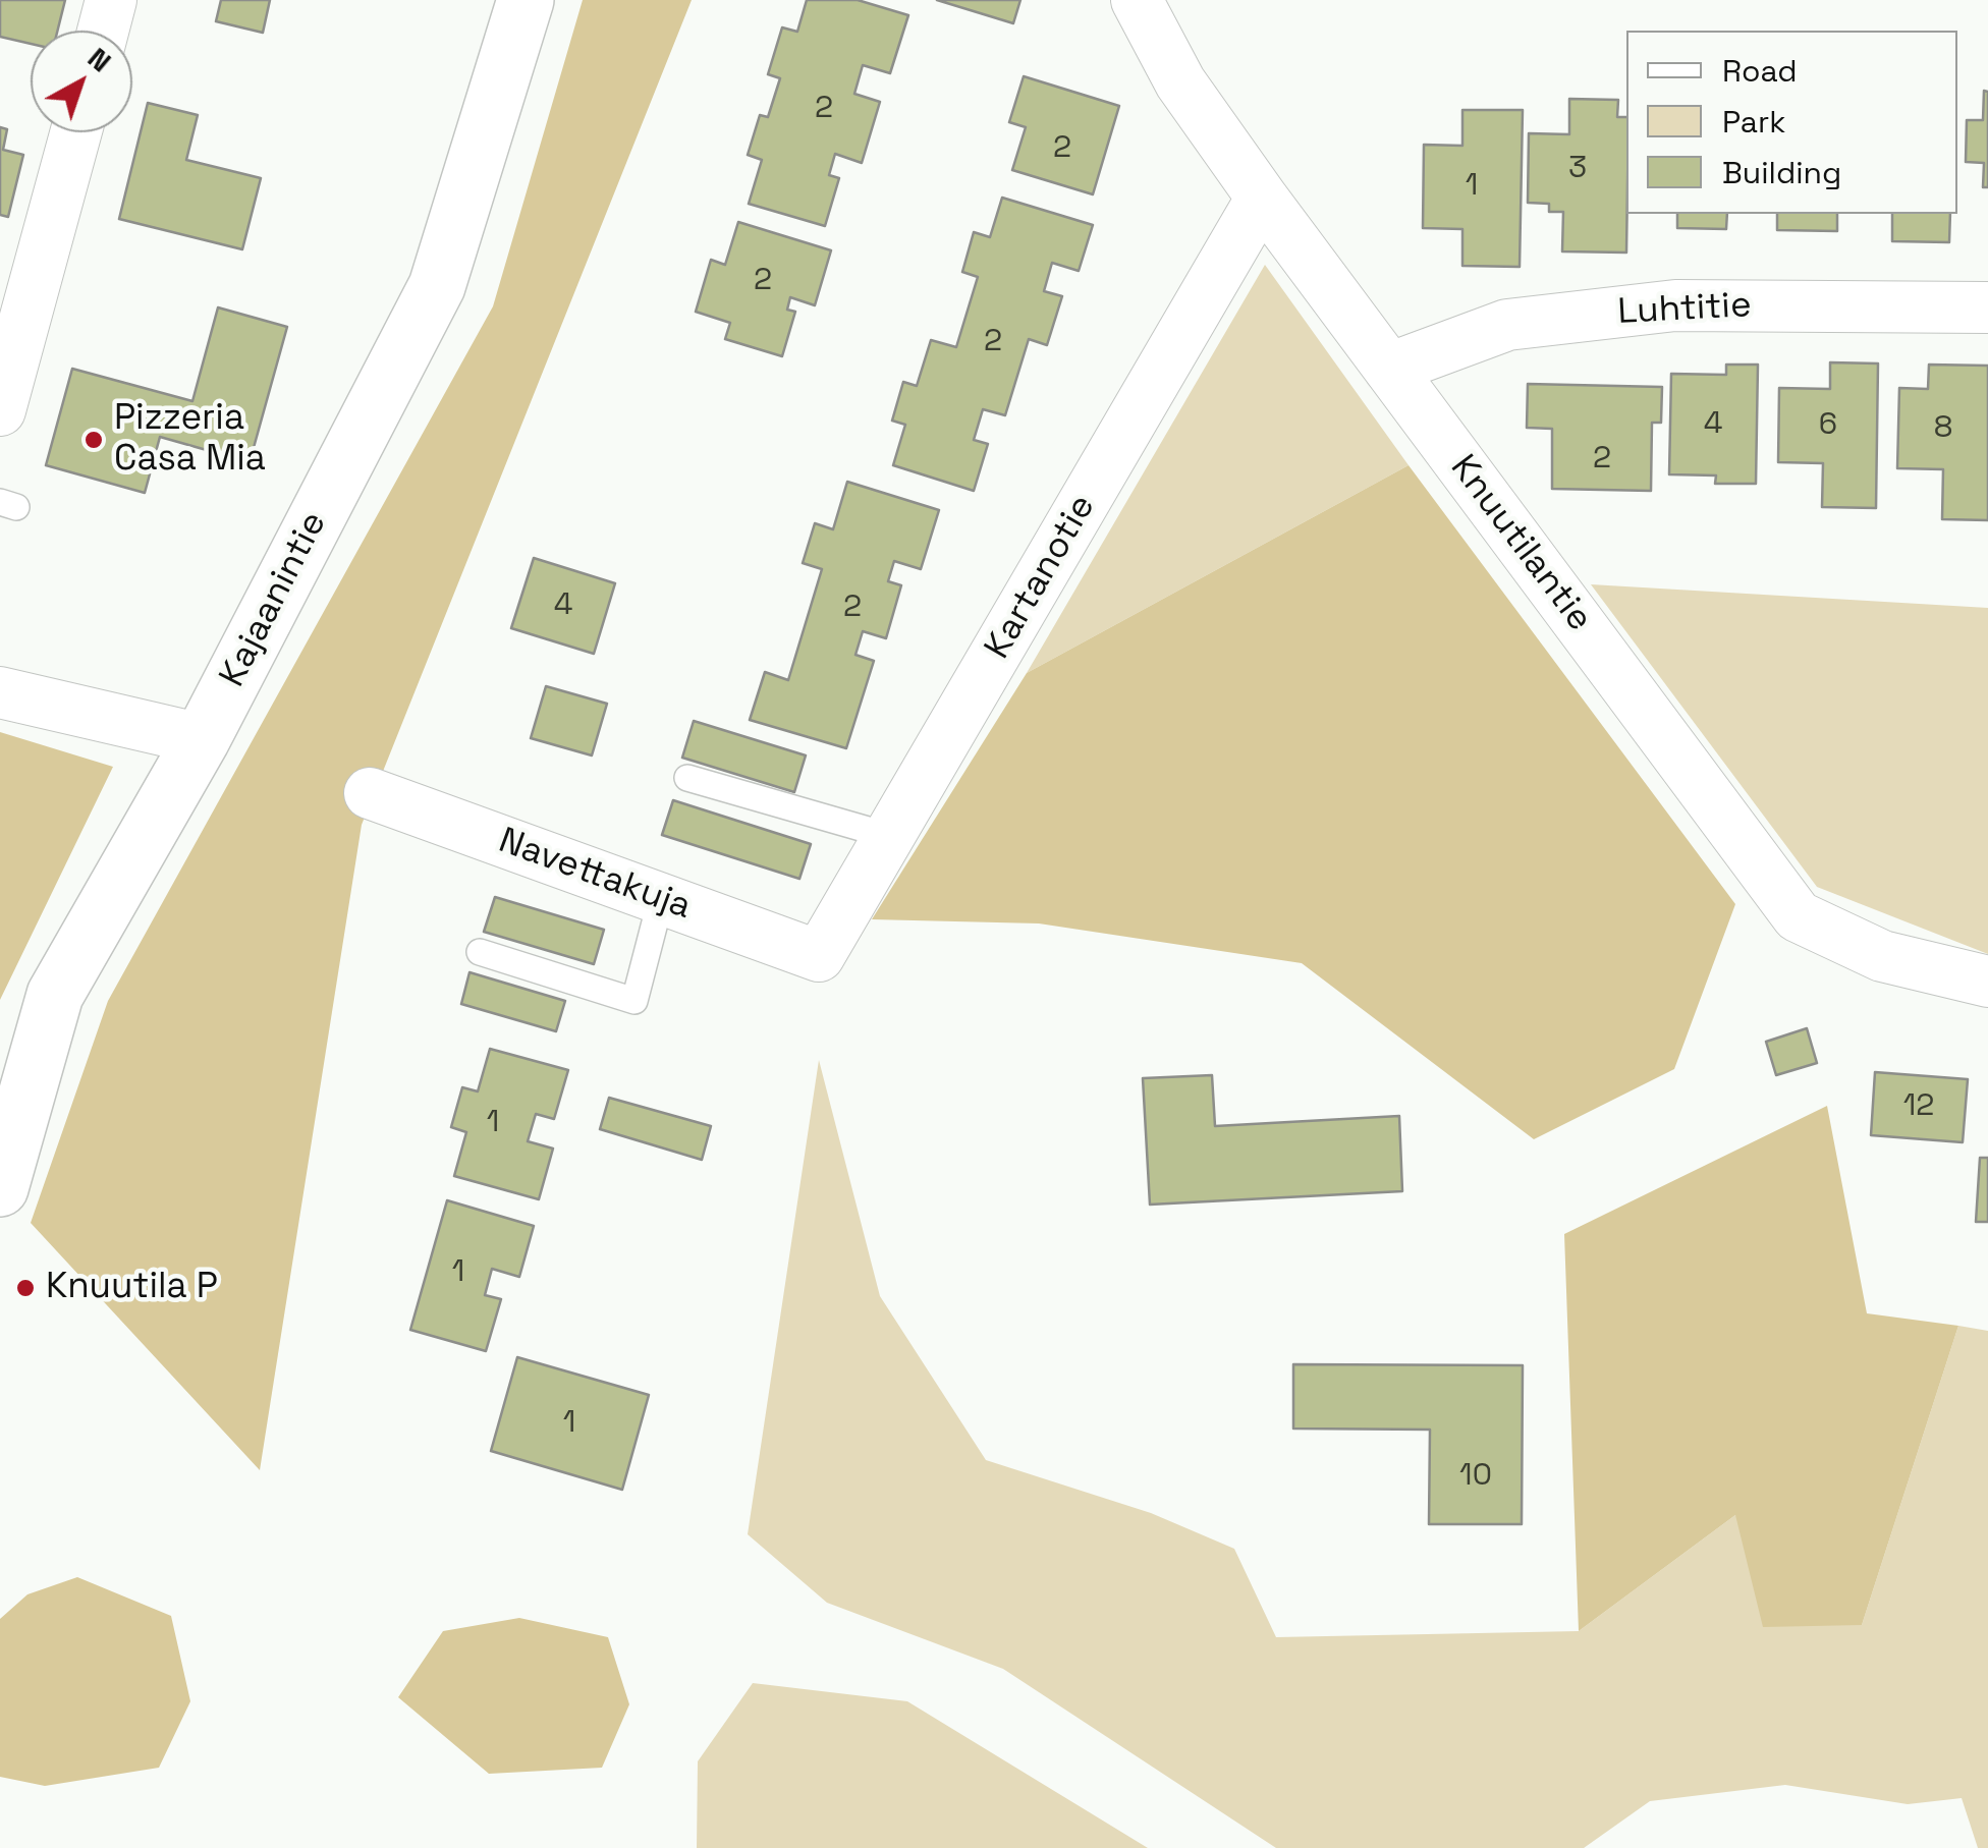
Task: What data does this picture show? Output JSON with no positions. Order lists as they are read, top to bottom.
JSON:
{
  "streets": {
    "main road": ["Kajaanintie"],
    "street": [
      "Luhtitie",
      "Knuutilantie",
      "Kartanotie",
      "Navettakuja"
    ]
  },
  "crossings": [
    ["Luhtitie", "Knuutilantie"],
    ["Knuutilantie", "Kartanotie"],
    ["Kartanotie", "Navettakuja"]
  ],
  "places": ["Pizzeria Casa Mia", "Knuutila P"],
  "house_numbers": [
    "2",
    "2",
    "3",
    "1",
    "2",
    "2",
    "4",
    "6",
    "8",
    "2",
    "4",
    "2",
    "12",
    "1",
    "1",
    "1",
    "10"
  ],
  "legend": ["Road", "Park", "Building"],
  "north": "top right"
}
